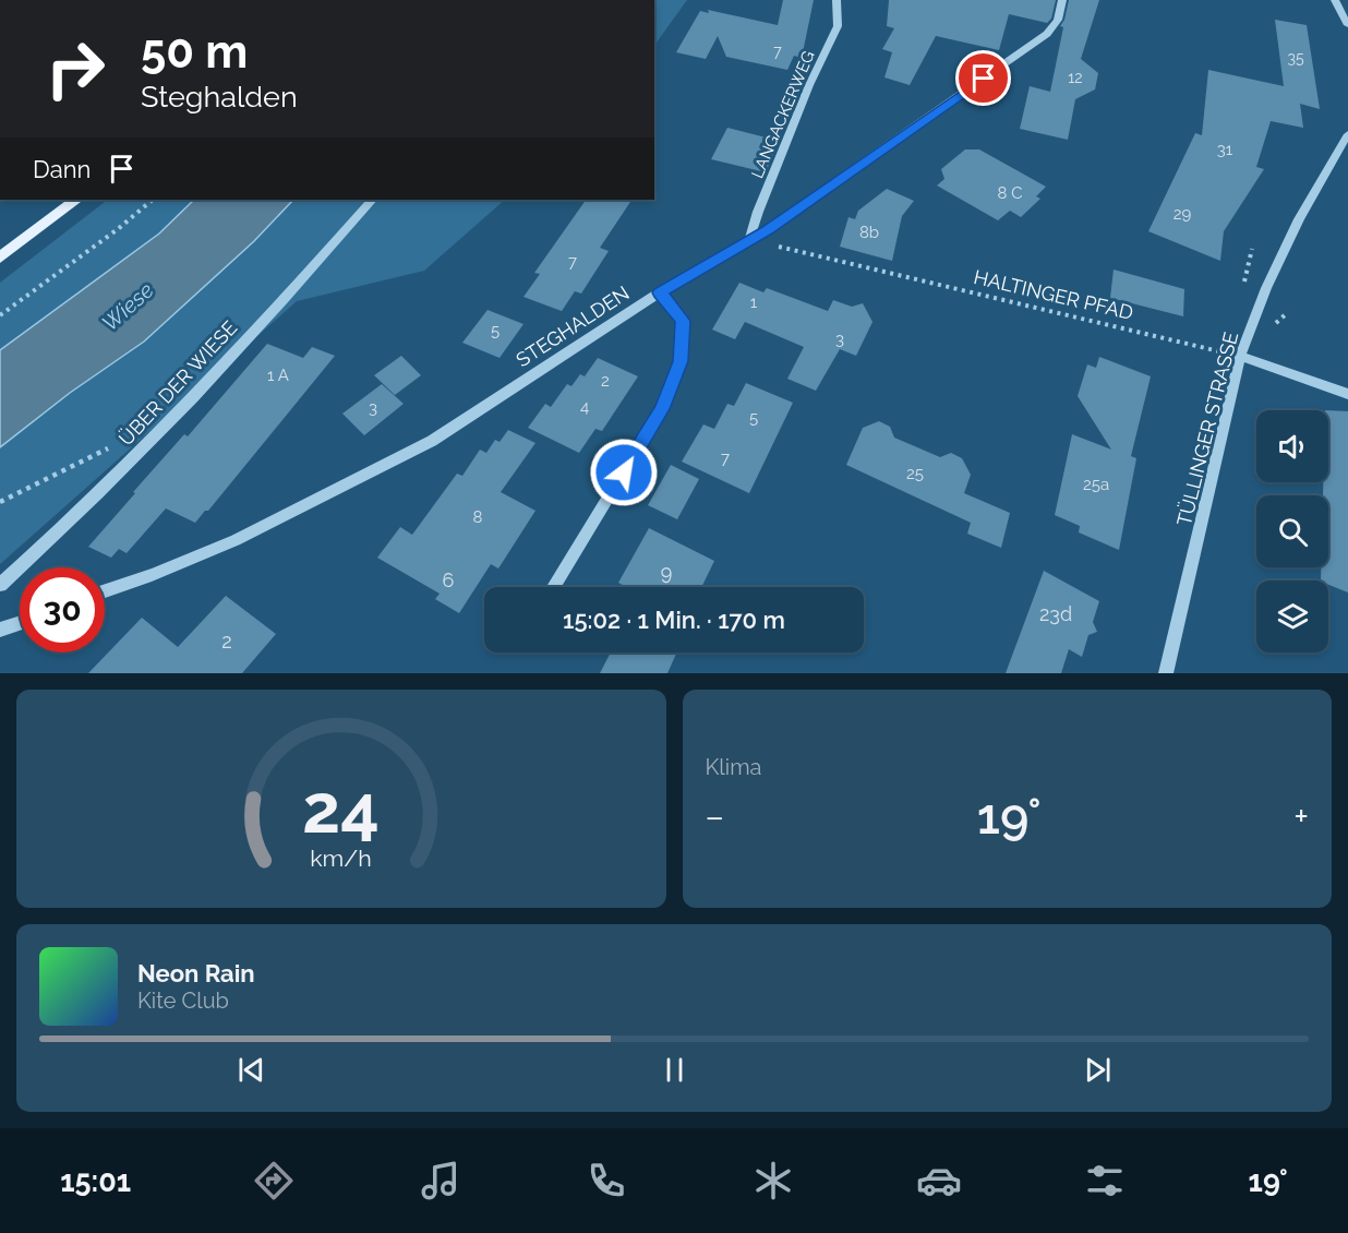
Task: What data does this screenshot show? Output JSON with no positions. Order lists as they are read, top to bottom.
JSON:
{
  "streets": {
    "street": [
      "LANGACKERWEG",
      "STEGHALDEN",
      "ÜBER DER WIESE",
      "TÜLLINGER STRASSE"
    ],
    "path": ["HALTINGER PFAD"]
  },
  "crossings": [
    ["LANGACKERWEG", "HALTINGER PFAD"],
    ["LANGACKERWEG", "STEGHALDEN"],
    ["HALTINGER PFAD", "STEGHALDEN"],
    ["HALTINGER PFAD", "TÜLLINGER STRASSE"]
  ],
  "water": ["Wiese"],
  "house_numbers": [
    "7",
    "35",
    "12",
    "31",
    "8 C",
    "29",
    "8b",
    "7",
    "1",
    "5",
    "3",
    "1 A",
    "2",
    "4",
    "3",
    "5",
    "7",
    "25",
    "25a",
    "8",
    "9",
    "6",
    "23d",
    "2"
  ],
  "page": {
    "turn": ["50 m", "Steghalden"],
    "then": "Dann",
    "limit": "30",
    "trip": "15:02 · 1 Min. · 170 m",
    "tile": "Klima",
    "heat": ["−", "19°", "+"],
    "song": ["Neon Rain", "Kite Club"],
    "tabs": ["15:01", "19°"],
    "gauge": ["24", "km/h"]
  }
}
